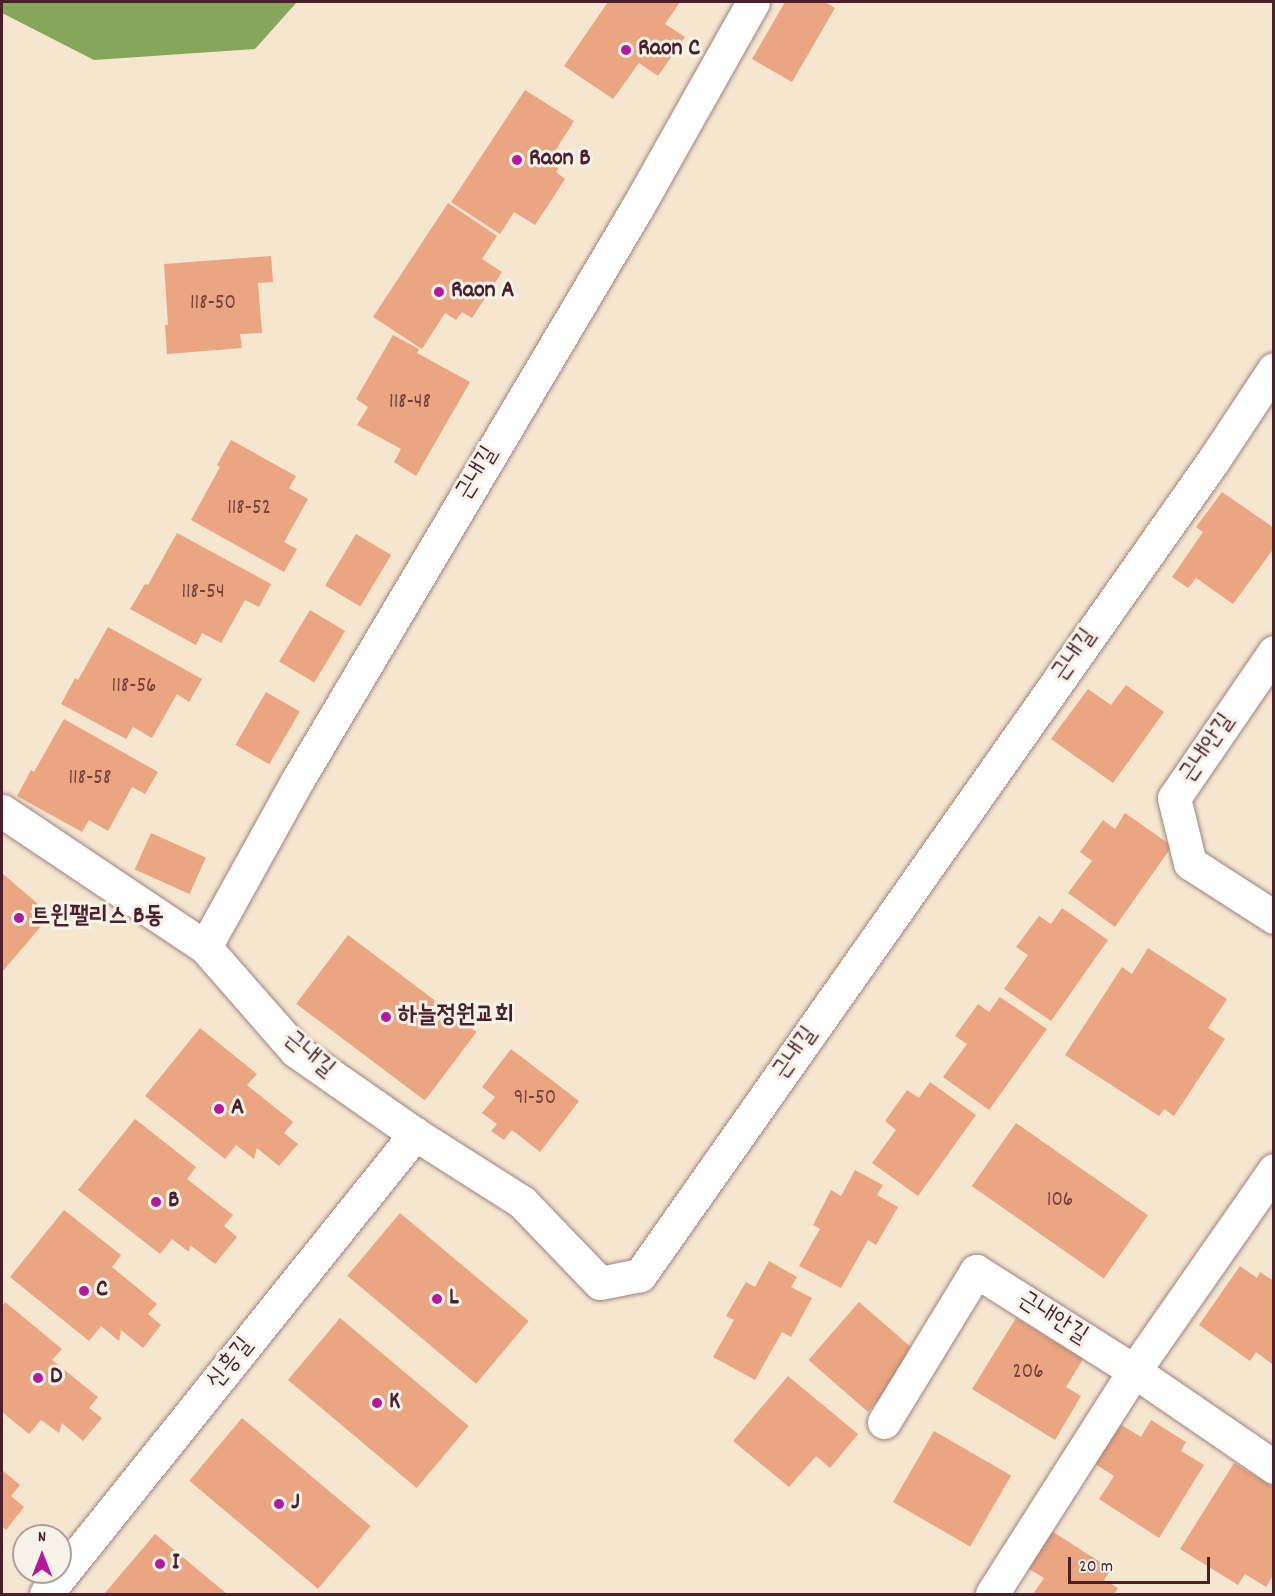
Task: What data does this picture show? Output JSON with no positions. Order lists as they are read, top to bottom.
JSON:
{
  "streets": {
    "street": ["근내길", "근내안길", "신흥길"]
  },
  "crossings": [
    ["근내길", "신흥길"]
  ],
  "places": [
    "Raon C",
    "Raon B",
    "Raon A",
    "트윈팰리스 B동",
    "하늘정원교회",
    "A",
    "B",
    "C",
    "L",
    "D",
    "K",
    "J",
    "I"
  ],
  "house_numbers": [
    "118-50",
    "118-48",
    "118-52",
    "118-54",
    "118-56",
    "118-58",
    "91-50",
    "106",
    "206"
  ],
  "scale_bar": "20 m",
  "north": "top"
}
